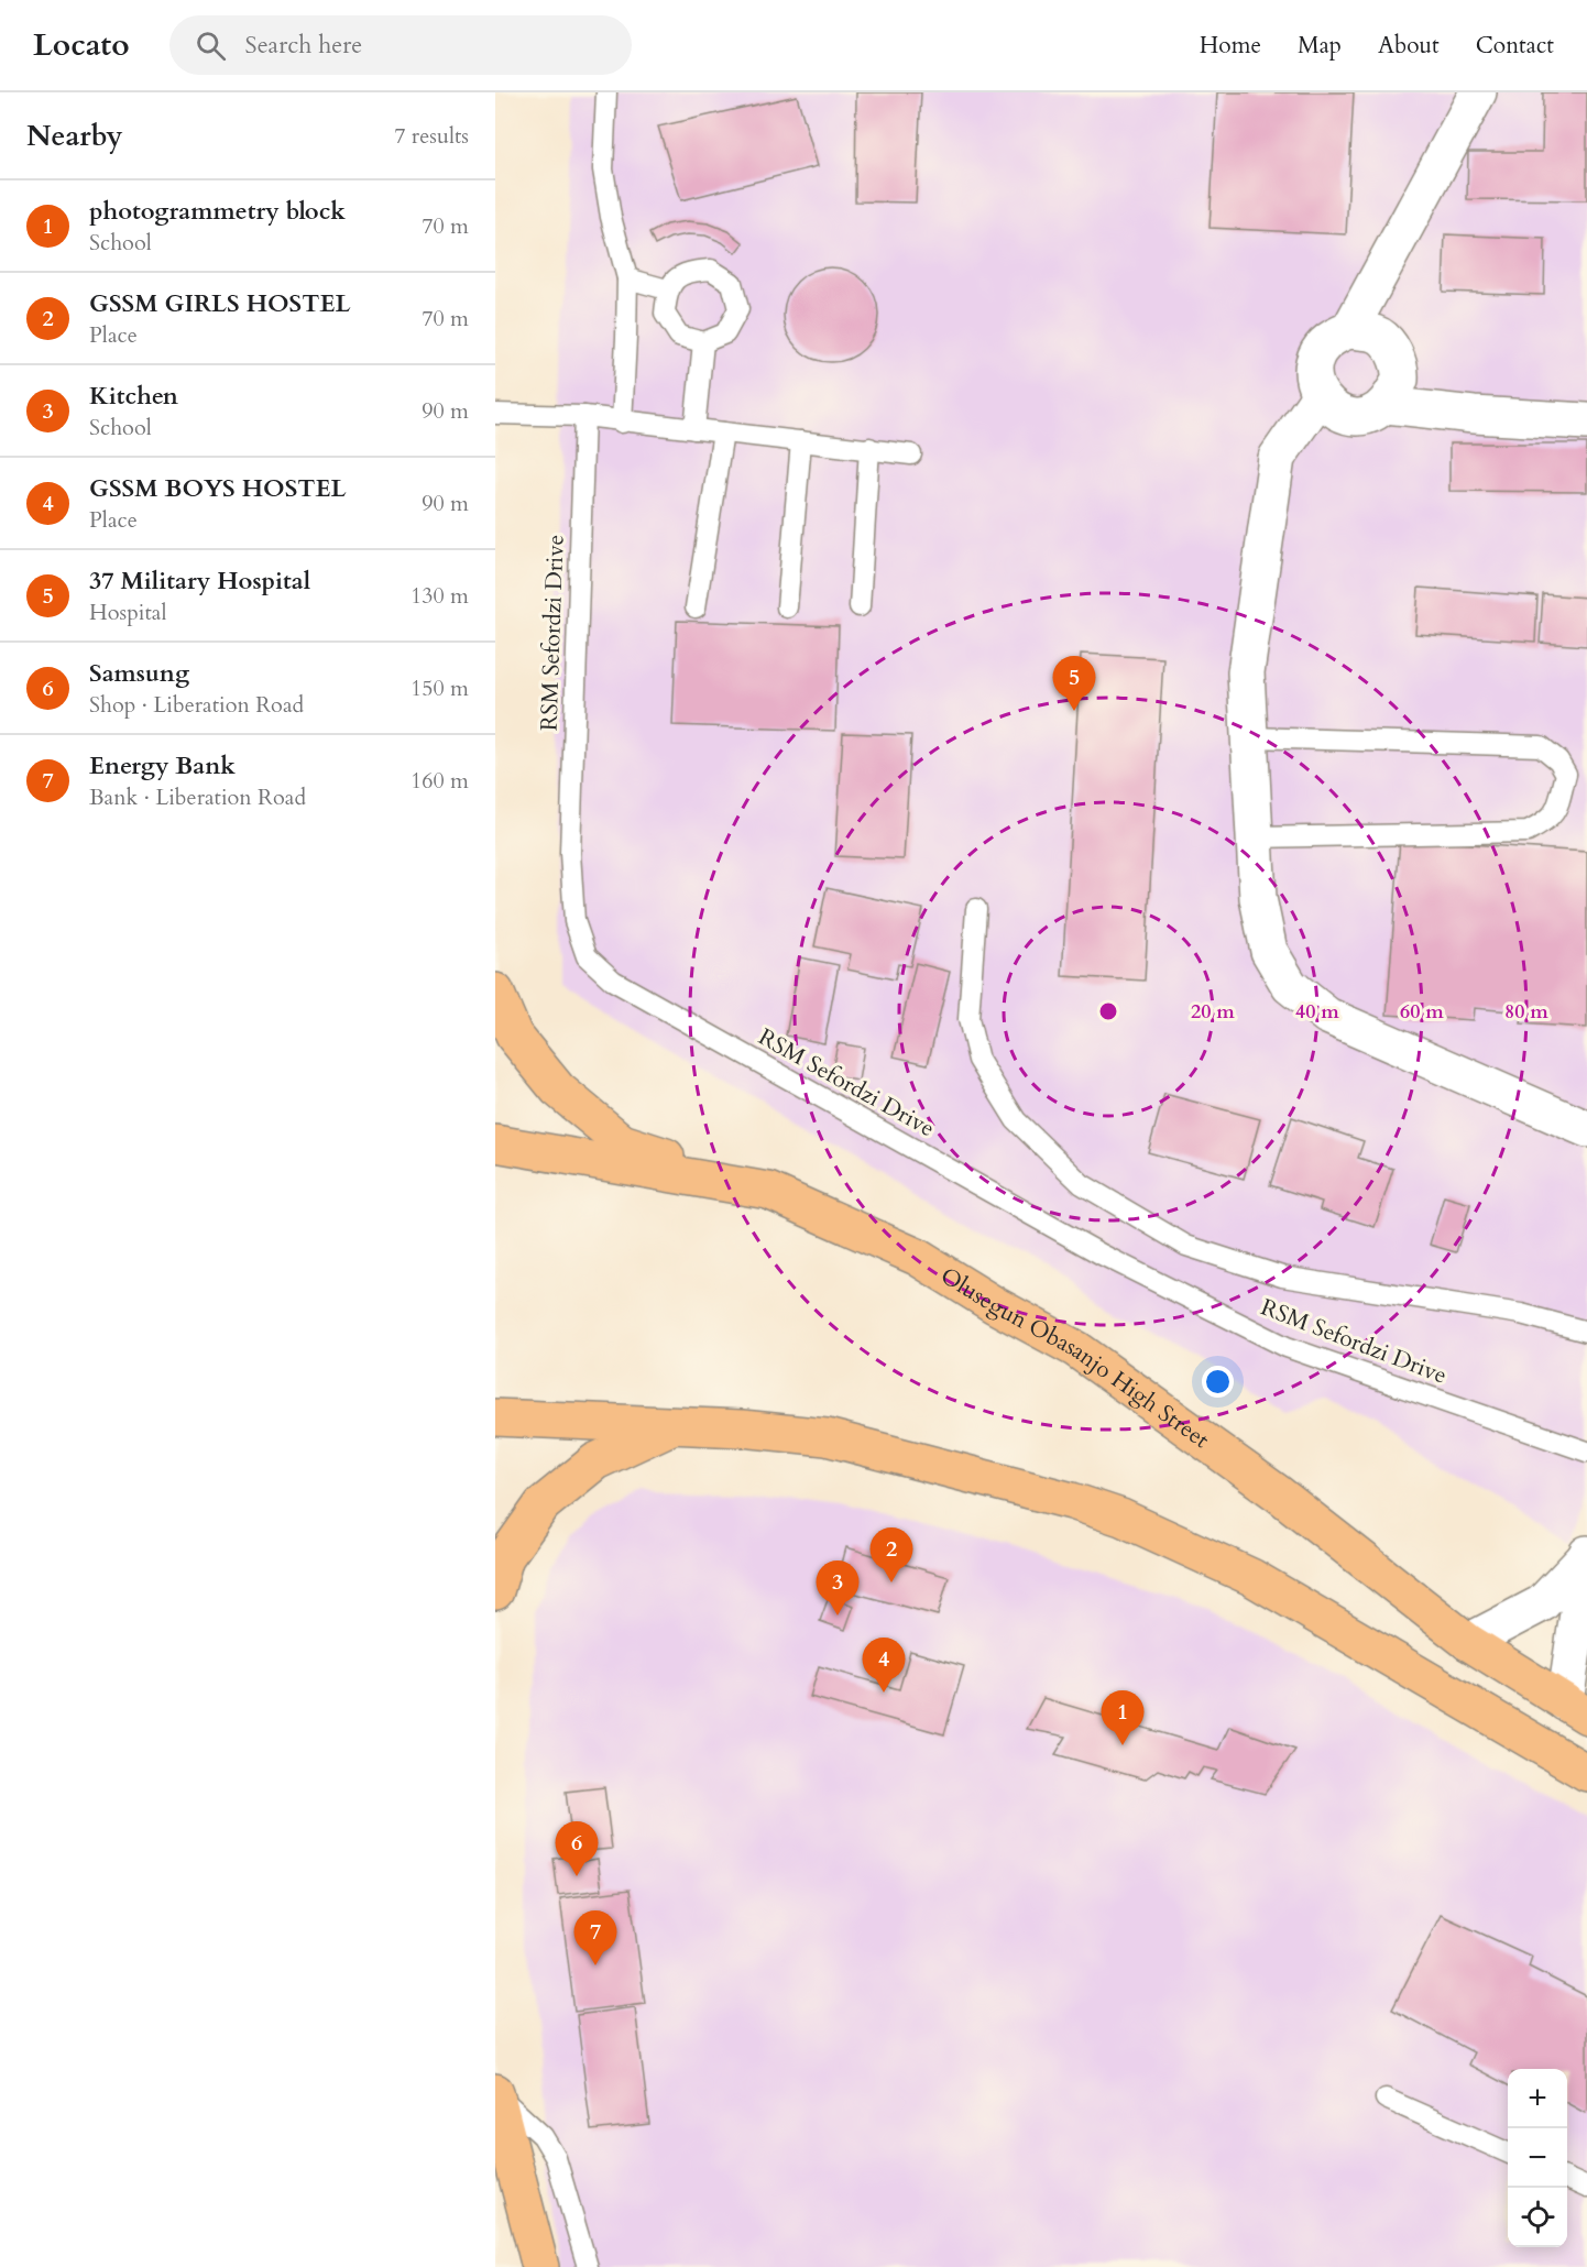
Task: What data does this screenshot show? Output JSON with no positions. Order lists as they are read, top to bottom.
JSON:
{
  "streets": {
    "main road": ["Olusegun Obasanjo High Street"],
    "lane": ["RSM Sefordzi Drive"]
  },
  "page": {
    "header": "Locato",
    "search": "Search here",
    "nav": [
      "Home",
      "Map",
      "About",
      "Contact"
    ],
    "heading": ["Nearby", "7 results"],
    "list": [
      {
        "mark": "1",
        "name": "photogrammetry block",
        "note": "School",
        "value": "70 m"
      },
      {
        "mark": "2",
        "name": "GSSM GIRLS HOSTEL",
        "note": "Place",
        "value": "70 m"
      },
      {
        "mark": "3",
        "name": "Kitchen",
        "note": "School",
        "value": "90 m"
      },
      {
        "mark": "4",
        "name": "GSSM BOYS HOSTEL",
        "note": "Place",
        "value": "90 m"
      },
      {
        "mark": "5",
        "name": "37 Military Hospital",
        "note": "Hospital",
        "value": "130 m"
      },
      {
        "mark": "6",
        "name": "Samsung",
        "note": "Shop · Liberation Road",
        "value": "150 m"
      },
      {
        "mark": "7",
        "name": "Energy Bank",
        "note": "Bank · Liberation Road",
        "value": "160 m"
      }
    ],
    "pins": [
      "5",
      "2",
      "3",
      "4",
      "1",
      "6",
      "7"
    ],
    "map_buttons": ["+", "−"]
  },
  "rings": [
    "20 m",
    "40 m",
    "60 m",
    "80 m"
  ]
}
